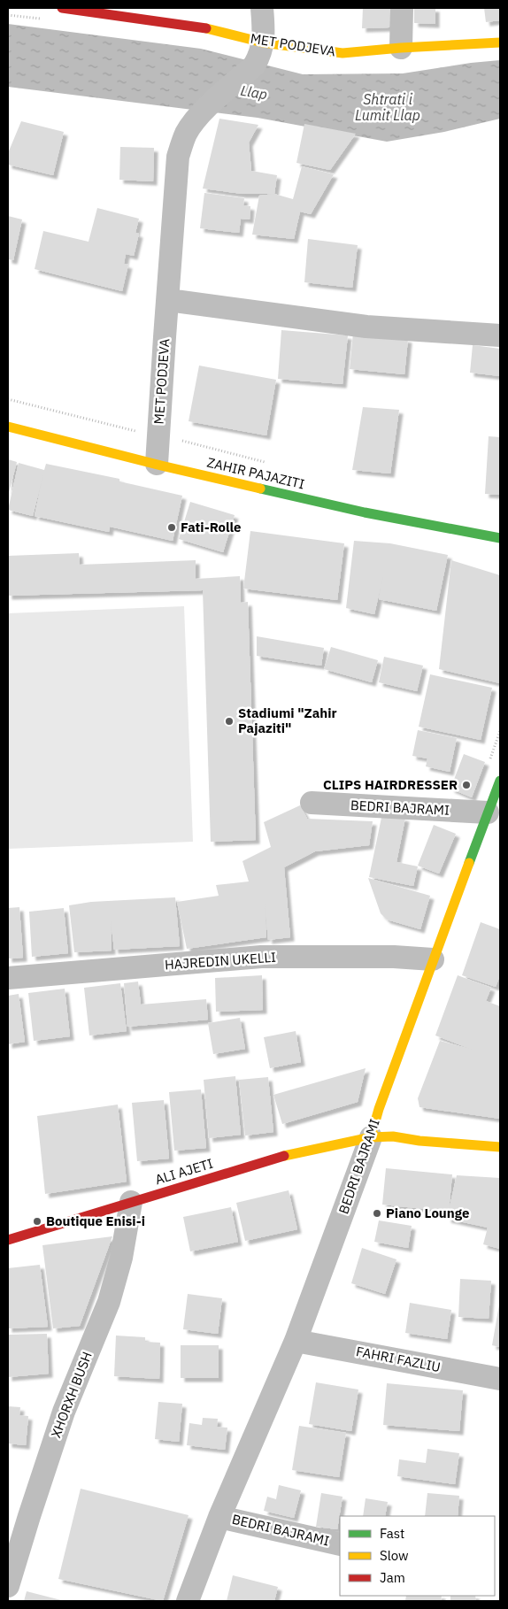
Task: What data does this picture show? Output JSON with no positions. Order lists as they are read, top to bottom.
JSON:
{
  "streets": {
    "main road": [
      "MET PODJEVA",
      "ZAHIR PAJAZITI",
      "BEDRI BAJRAMI",
      "ALI AJETI"
    ],
    "street": ["HAJREDIN UKELLI", "FAHRI FAZLIU", "XHORXH BUSH"]
  },
  "crossings": [
    ["MET PODJEVA", "ZAHIR PAJAZITI"],
    ["BEDRI BAJRAMI", "HAJREDIN UKELLI"],
    ["BEDRI BAJRAMI", "ALI AJETI"],
    ["BEDRI BAJRAMI", "FAHRI FAZLIU"],
    ["ALI AJETI", "XHORXH BUSH"]
  ],
  "water": ["Llap", "Shtrati i Lumit Llap"],
  "places": [
    "Fati-Rolle",
    "Stadiumi \"Zahir Pajaziti\"",
    "CLIPS HAIRDRESSER",
    "Piano Lounge",
    "Boutique Enisi-i"
  ],
  "legend": ["Fast", "Slow", "Jam"]
}
